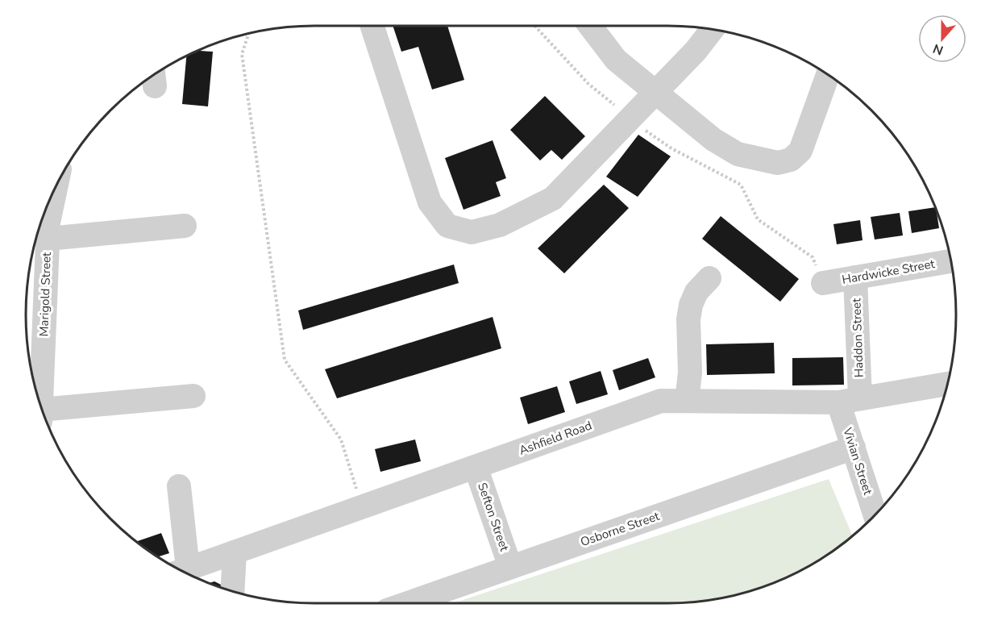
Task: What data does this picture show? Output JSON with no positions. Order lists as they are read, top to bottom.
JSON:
{
  "streets": {
    "street": [
      "Hardwicke Street",
      "Marigold Street",
      "Haddon Street",
      "Ashfield Road",
      "Vivian Street",
      "Sefton Street",
      "Osborne Street"
    ]
  },
  "crossings": [
    ["Hardwicke Street", "Haddon Street"],
    ["Haddon Street", "Ashfield Road"],
    ["Haddon Street", "Vivian Street"],
    ["Ashfield Road", "Vivian Street"],
    ["Ashfield Road", "Sefton Street"],
    ["Vivian Street", "Osborne Street"],
    ["Sefton Street", "Osborne Street"]
  ],
  "north": "bottom"
}
